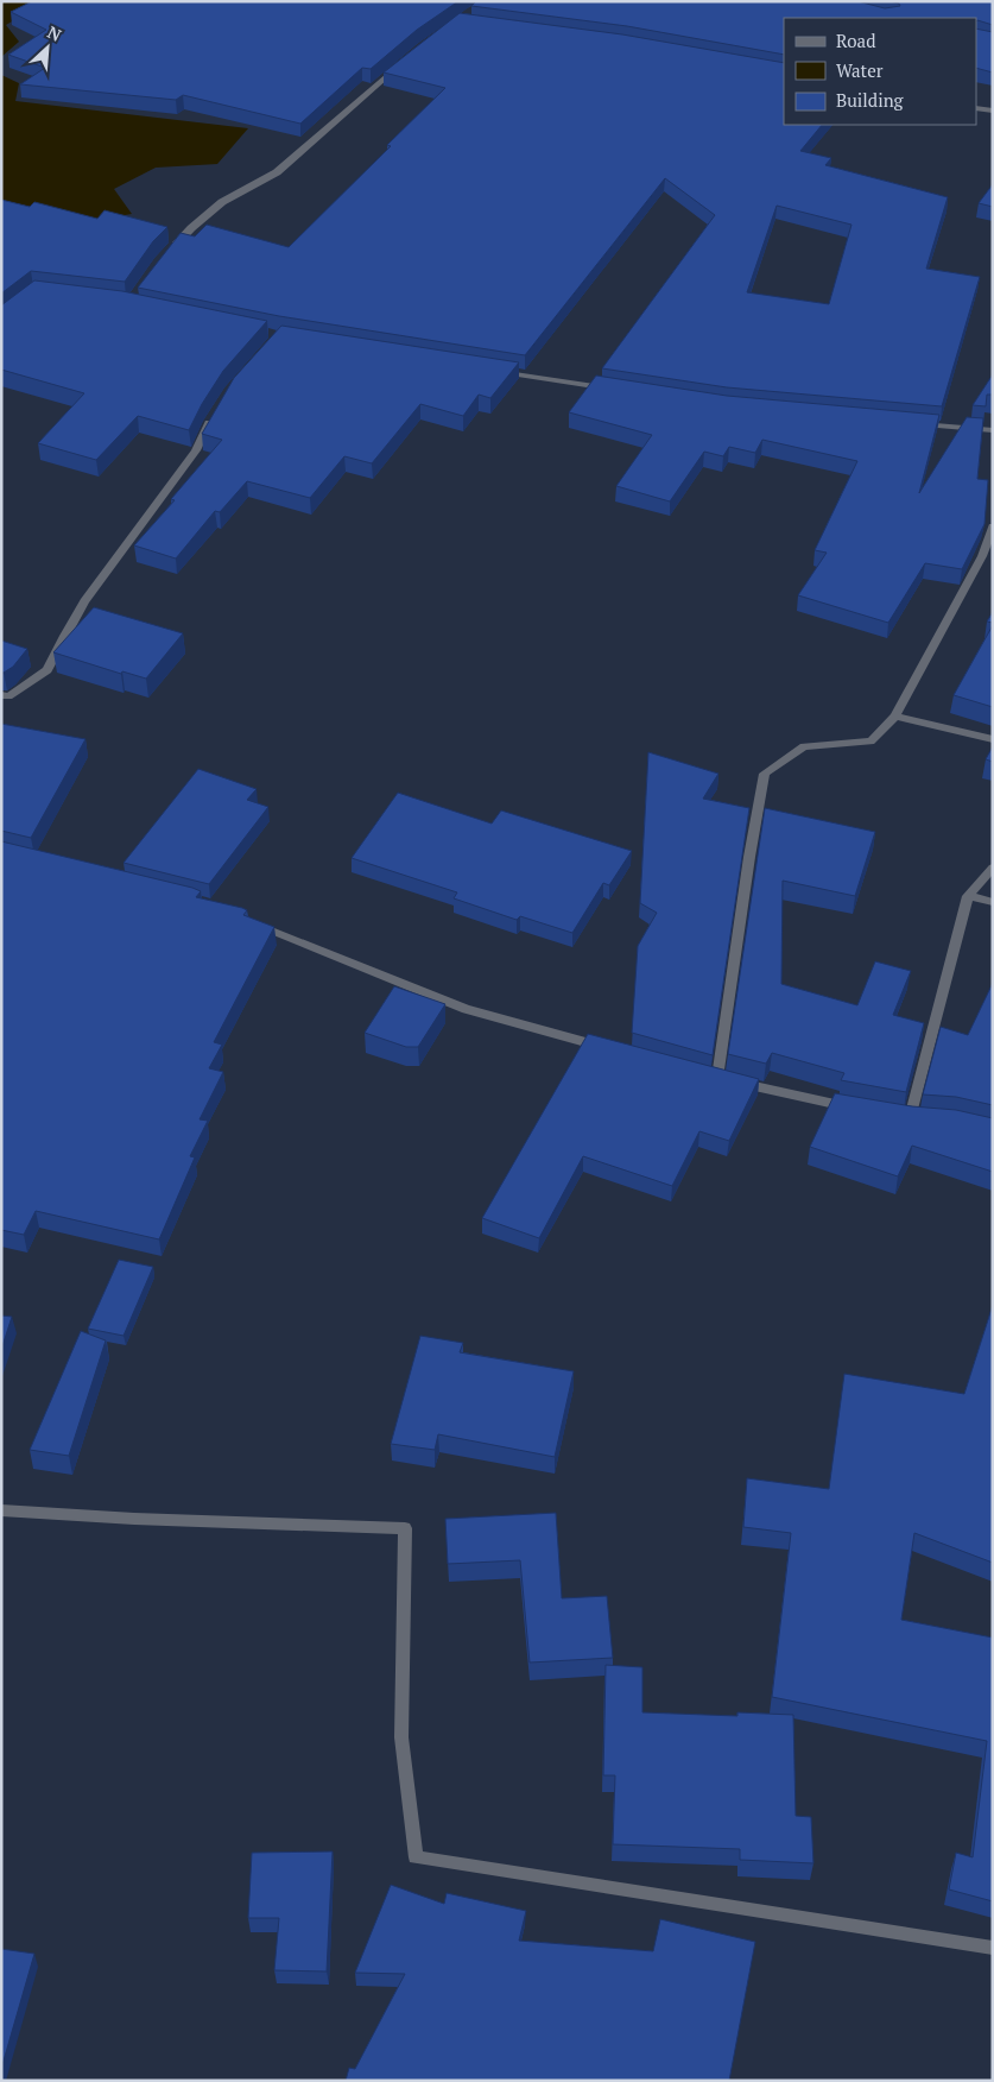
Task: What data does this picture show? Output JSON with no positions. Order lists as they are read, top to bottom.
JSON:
{
  "legend": ["Road", "Water", "Building"],
  "north": "top right"
}
